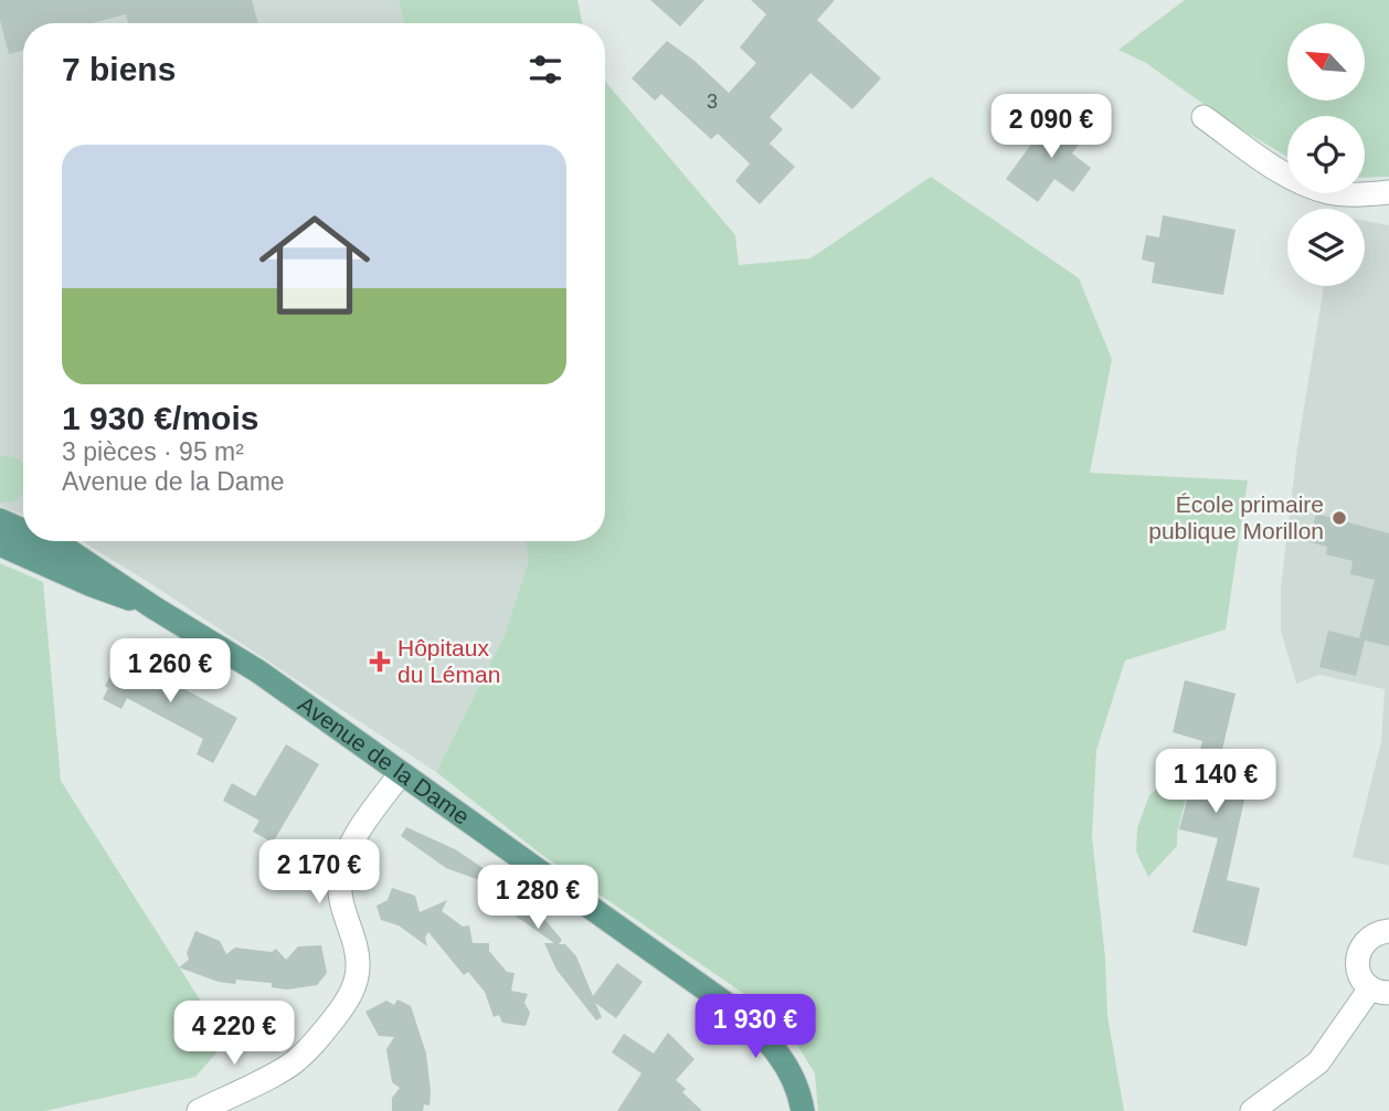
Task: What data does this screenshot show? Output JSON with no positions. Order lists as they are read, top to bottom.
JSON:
{
  "streets": {
    "main road": ["Avenue de la Dame"]
  },
  "places": {
    "other": ["École primaire publique Morillon"],
    "health": ["Hôpitaux du Léman"]
  },
  "house_numbers": ["3"],
  "north": "top left",
  "page": {
    "heading": "7 biens",
    "price": [
      "2 090 €",
      "1 260 €",
      "1 140 €",
      "2 170 €",
      "1 280 €",
      "1 930 €",
      "4 220 €"
    ],
    "list": [
      {
        "name": "1 930 €/mois",
        "note": "3 pièces · 95 m² · Avenue de la Dame"
      }
    ]
  }
}
